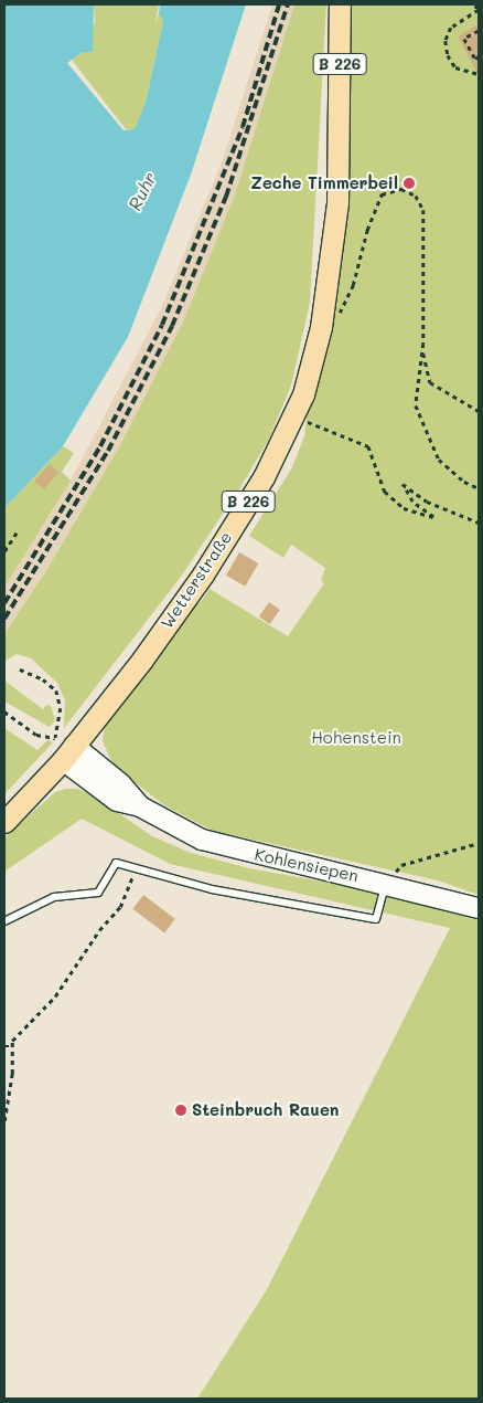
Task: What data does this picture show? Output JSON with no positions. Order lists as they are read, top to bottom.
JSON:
{
  "streets": {
    "main road": ["B 226", "Wetterstraße"],
    "street": ["Kohlensiepen"]
  },
  "crossings": [
    ["Wetterstraße", "Kohlensiepen"]
  ],
  "water": ["Ruhr"],
  "parks": ["Hohenstein"],
  "places": ["Zeche Timmerbeil", "Steinbruch Rauen"]
}
